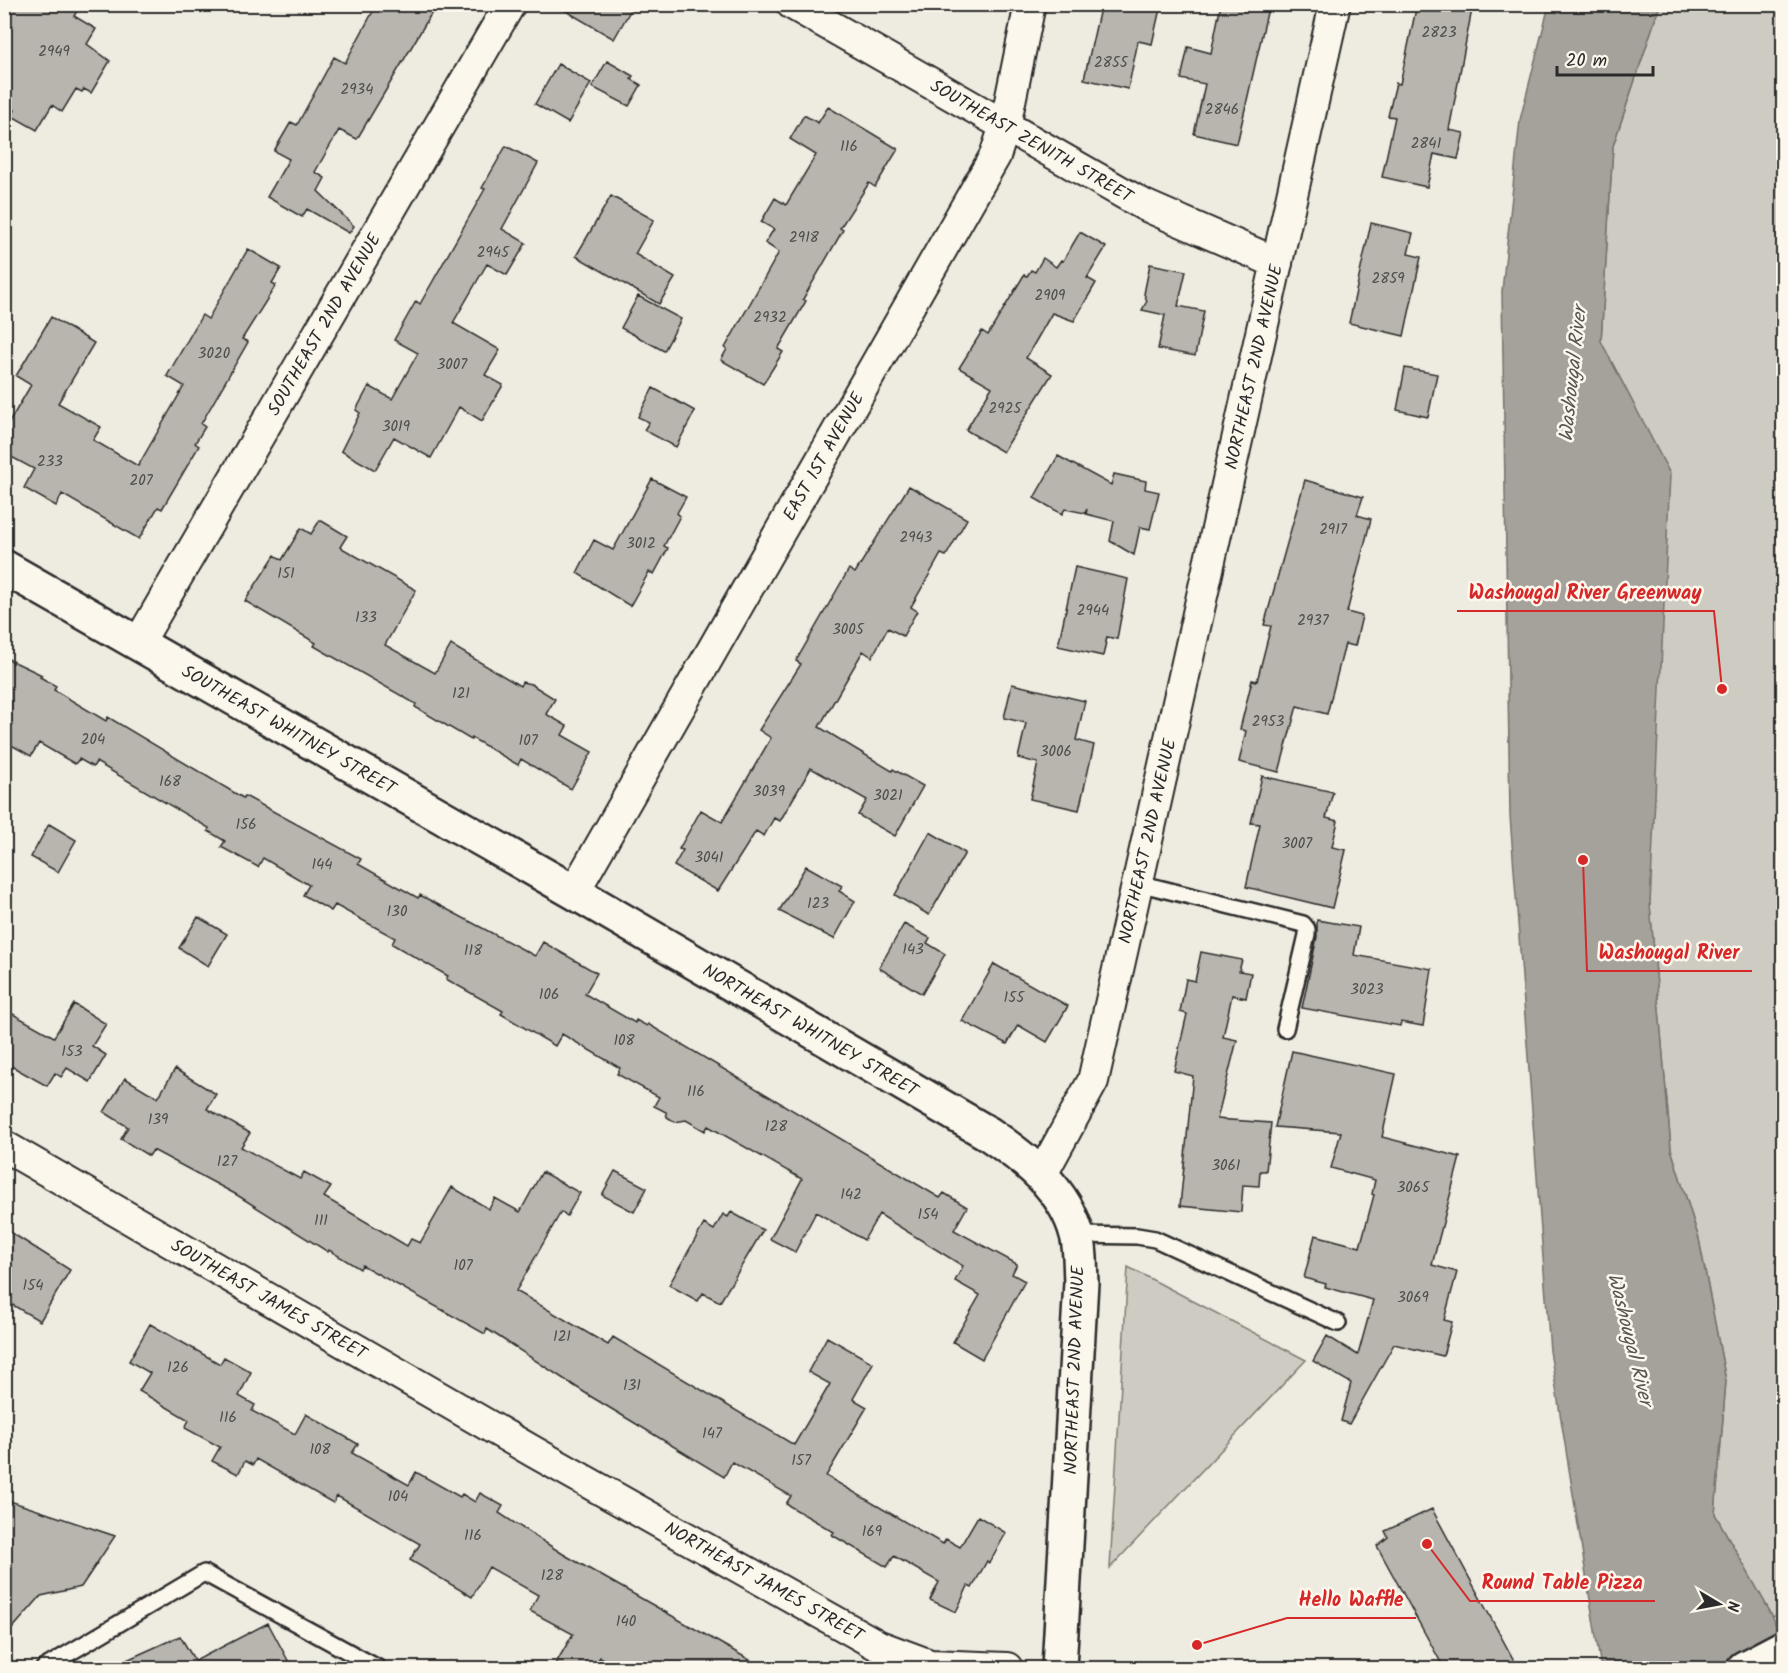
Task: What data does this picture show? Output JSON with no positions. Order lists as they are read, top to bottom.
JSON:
{
  "streets": {
    "street": [
      "SOUTHEAST ZENITH STREET",
      "SOUTHEAST 2ND AVENUE",
      "NORTHEAST 2ND AVENUE",
      "EAST 1ST AVENUE",
      "SOUTHEAST WHITNEY STREET",
      "NORTHEAST WHITNEY STREET",
      "SOUTHEAST JAMES STREET",
      "NORTHEAST JAMES STREET"
    ]
  },
  "crossings": [
    ["SOUTHEAST ZENITH STREET", "NORTHEAST 2ND AVENUE"],
    ["SOUTHEAST ZENITH STREET", "EAST 1ST AVENUE"],
    ["SOUTHEAST 2ND AVENUE", "SOUTHEAST WHITNEY STREET"],
    ["NORTHEAST 2ND AVENUE", "NORTHEAST WHITNEY STREET"],
    ["EAST 1ST AVENUE", "SOUTHEAST WHITNEY STREET"],
    ["EAST 1ST AVENUE", "NORTHEAST WHITNEY STREET"],
    ["SOUTHEAST WHITNEY STREET", "NORTHEAST WHITNEY STREET"],
    ["SOUTHEAST JAMES STREET", "NORTHEAST JAMES STREET"]
  ],
  "water": ["Washougal River"],
  "places": [
    "Washougal River Greenway",
    "Washougal River",
    "Round Table Pizza",
    "Hello Waffle"
  ],
  "house_numbers": [
    "2823",
    "2949",
    "2855",
    "2934",
    "2846",
    "2841",
    "116",
    "2918",
    "2945",
    "2859",
    "2909",
    "2932",
    "3020",
    "3007",
    "2925",
    "3019",
    "233",
    "207",
    "2917",
    "2943",
    "3012",
    "151",
    "2944",
    "133",
    "2937",
    "3005",
    "121",
    "2953",
    "204",
    "107",
    "3006",
    "168",
    "3039",
    "3021",
    "156",
    "3007",
    "3041",
    "144",
    "123",
    "130",
    "143",
    "118",
    "3023",
    "106",
    "155",
    "108",
    "153",
    "116",
    "139",
    "128",
    "127",
    "3061",
    "3065",
    "142",
    "154",
    "111",
    "107",
    "154",
    "3069",
    "121",
    "126",
    "131",
    "116",
    "147",
    "108",
    "157",
    "104",
    "169",
    "116",
    "128",
    "140"
  ],
  "scale_bar": "20 m",
  "north": "right"
}
